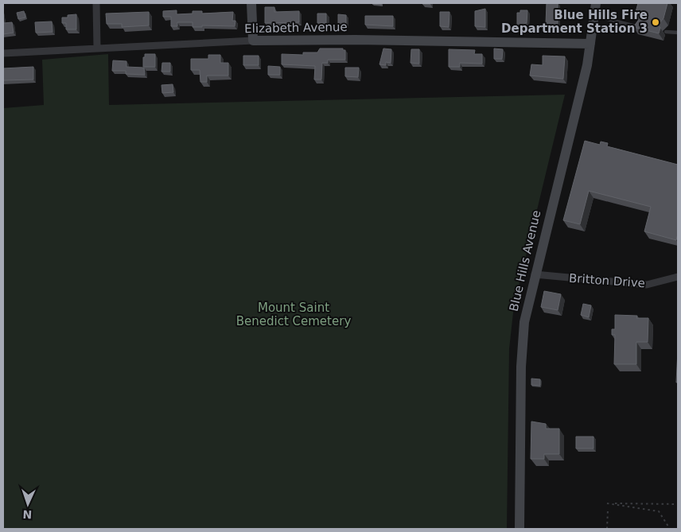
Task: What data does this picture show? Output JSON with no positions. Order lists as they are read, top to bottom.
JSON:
{
  "streets": {
    "main road": ["Elizabeth Avenue", "Blue Hills Avenue"],
    "street": ["Britton Drive"]
  },
  "crossings": [
    ["Elizabeth Avenue", "Blue Hills Avenue"],
    ["Blue Hills Avenue", "Britton Drive"]
  ],
  "parks": ["Mount Saint Benedict Cemetery"],
  "places": ["Blue Hills Fire Department Station 3"],
  "north": "bottom"
}
